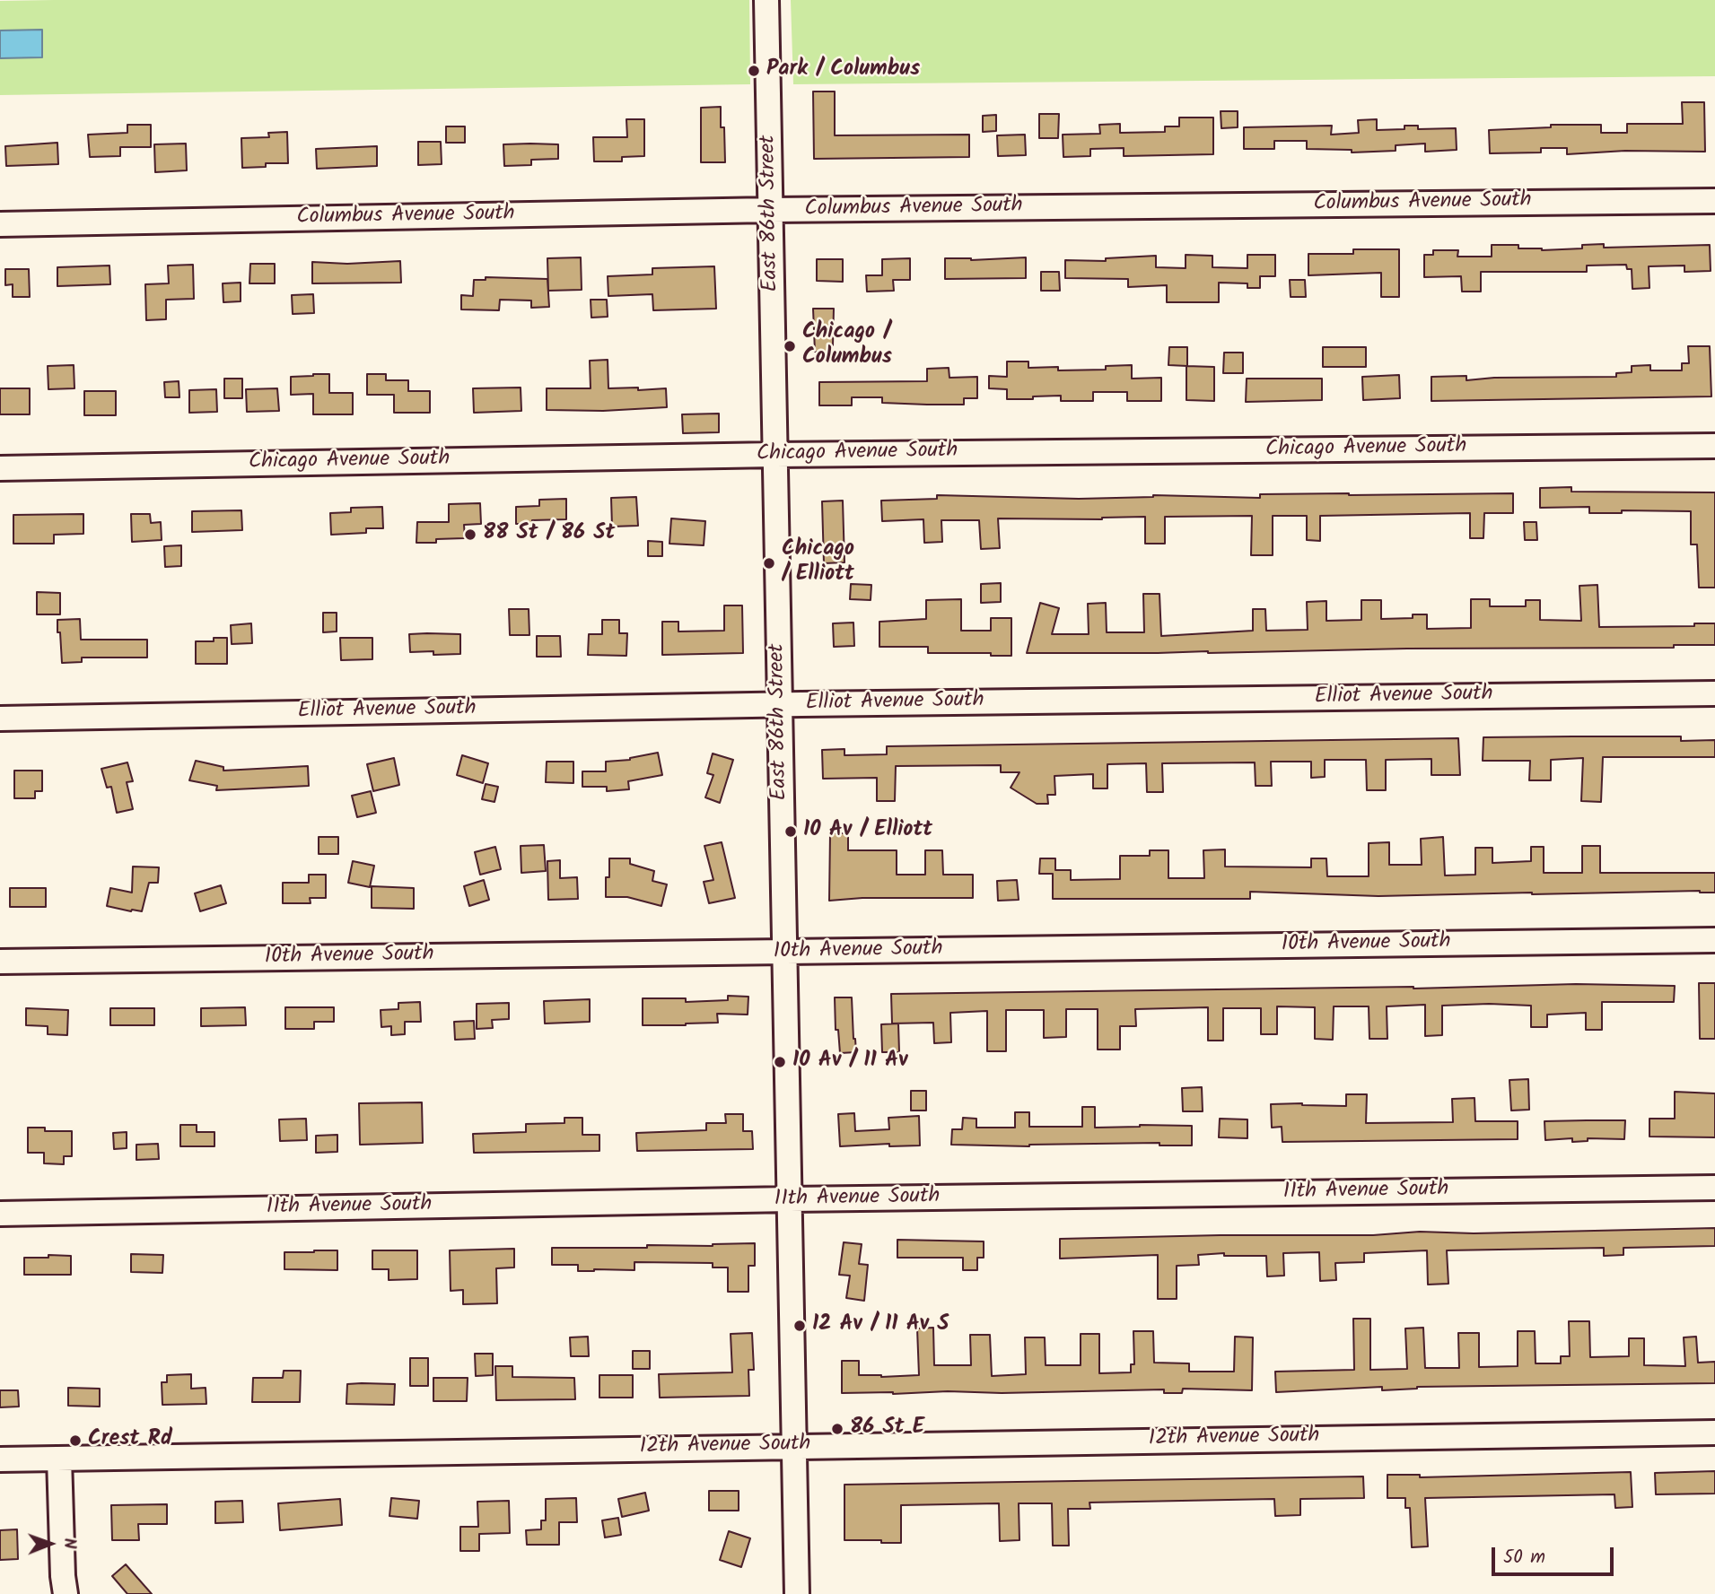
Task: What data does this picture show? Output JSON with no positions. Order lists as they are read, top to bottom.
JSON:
{
  "streets": {
    "street": [
      "Columbus Avenue South",
      "East 86th Street",
      "Chicago Avenue South",
      "Elliot Avenue South",
      "10th Avenue South",
      "11th Avenue South",
      "12th Avenue South"
    ]
  },
  "crossings": [
    ["Columbus Avenue South", "East 86th Street"],
    ["East 86th Street", "Chicago Avenue South"],
    ["East 86th Street", "Elliot Avenue South"],
    ["East 86th Street", "10th Avenue South"],
    ["East 86th Street", "11th Avenue South"],
    ["East 86th Street", "12th Avenue South"]
  ],
  "places": [
    "Park / Columbus",
    "Chicago / Columbus",
    "88 St / 86 St",
    "Chicago / Elliott",
    "10 Av / Elliott",
    "10 Av / 11 Av",
    "12 Av / 11 Av S",
    "86 St E",
    "Crest Rd"
  ],
  "scale_bar": "50 m",
  "north": "right"
}
